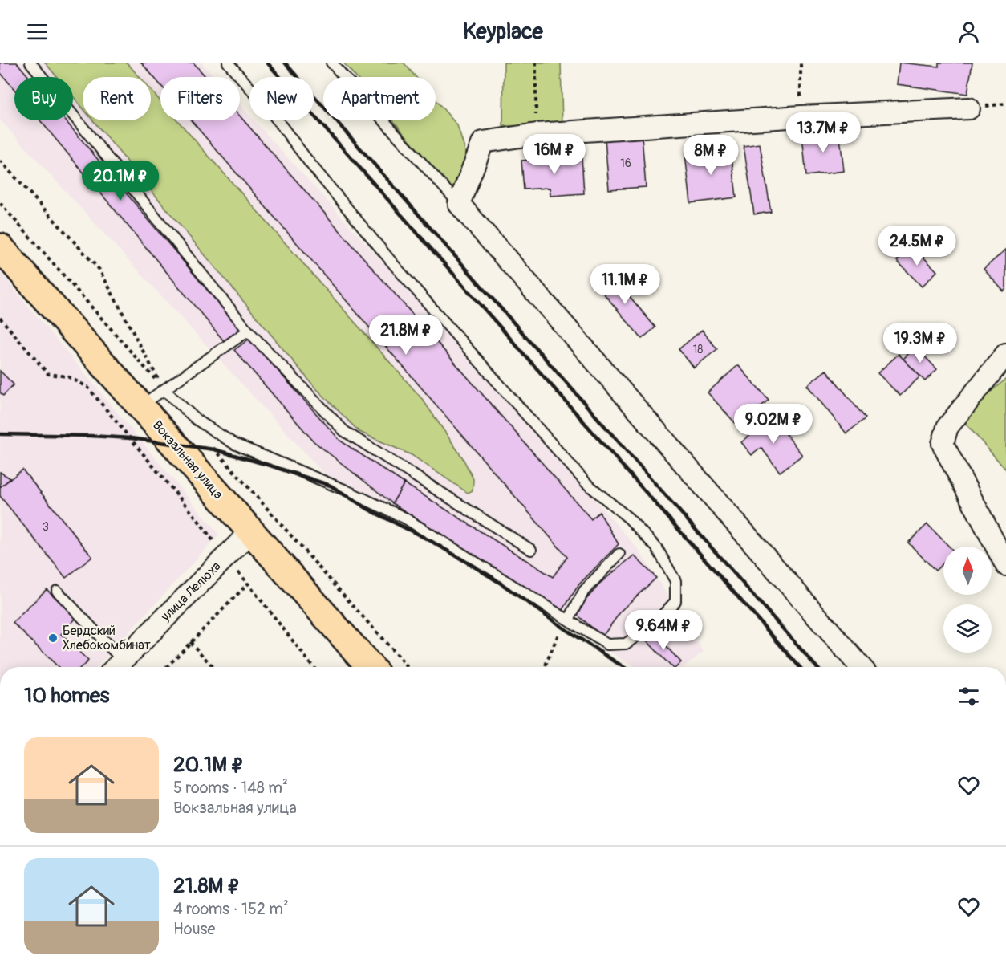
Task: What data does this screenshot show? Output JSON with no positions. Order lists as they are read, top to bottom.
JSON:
{
  "streets": {
    "highway": ["Вокзальная улица"],
    "street": ["улица Лелюха"]
  },
  "crossings": [
    ["Вокзальная улица", "улица Лелюха"]
  ],
  "places": ["Бердский Хлебокомбинат"],
  "house_numbers": ["16", "18", "3"],
  "north": "top",
  "page": {
    "header": "Keyplace",
    "chip": [
      "Buy",
      "Rent",
      "Filters",
      "New",
      "Apartment"
    ],
    "price": [
      "13.7M ₽",
      "16M ₽",
      "8M ₽",
      "20.1M ₽",
      "24.5M ₽",
      "11.1M ₽",
      "21.8M ₽",
      "19.3M ₽",
      "9.02M ₽",
      "9.64M ₽"
    ],
    "heading": "10 homes",
    "list": [
      {
        "name": "20.1M ₽",
        "note": "5 rooms · 148 m² · Вокзальная улица"
      },
      {
        "name": "21.8M ₽",
        "note": "4 rooms · 152 m² · House"
      }
    ]
  }
}
